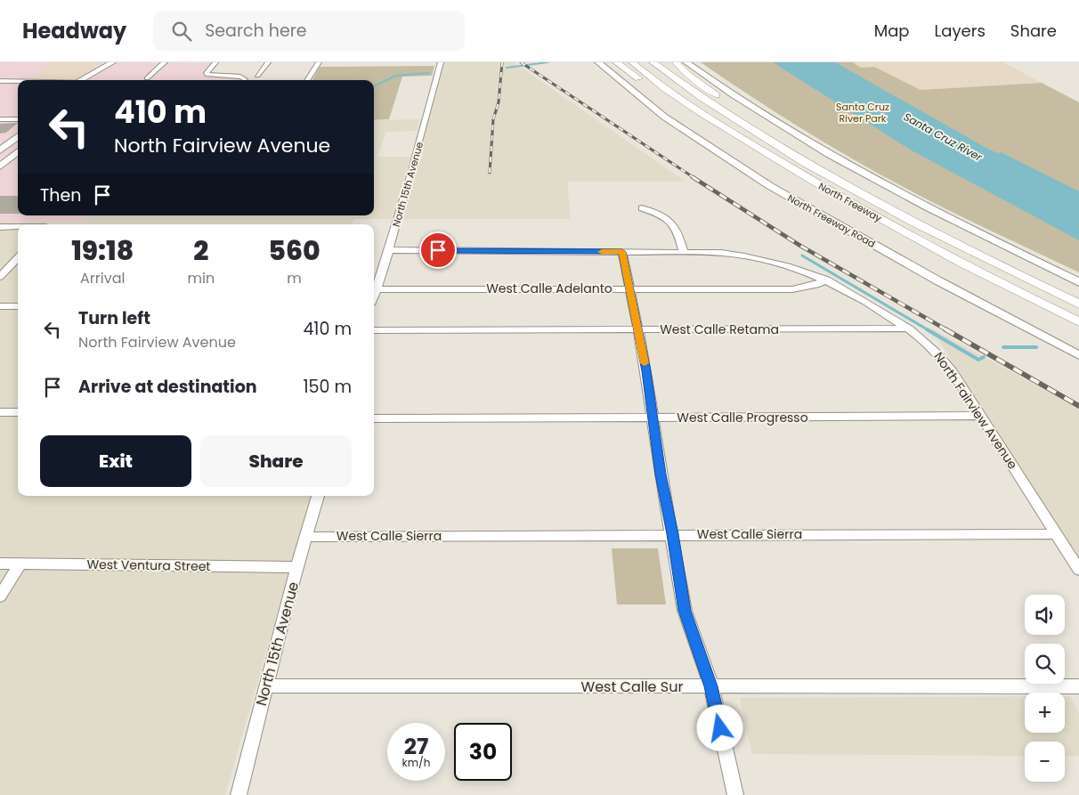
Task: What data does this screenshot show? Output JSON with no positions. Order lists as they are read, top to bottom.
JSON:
{
  "streets": {
    "highway": ["North Freeway"],
    "main road": ["North Freeway Road"],
    "street": [
      "North 15th Avenue",
      "West Calle Adelanto",
      "West Calle Retama",
      "North Fairview Avenue",
      "West Calle Progresso",
      "West Calle Sierra",
      "West Ventura Street",
      "West Calle Sur"
    ]
  },
  "crossings": [
    ["North 15th Avenue", "West Calle Adelanto"],
    ["North 15th Avenue", "North Fairview Avenue"],
    ["North 15th Avenue", "West Calle Sierra"],
    ["North 15th Avenue", "West Ventura Street"],
    ["North 15th Avenue", "West Calle Sur"],
    ["West Calle Adelanto", "North Fairview Avenue"],
    ["West Calle Retama", "North Fairview Avenue"],
    ["North Fairview Avenue", "West Calle Progresso"],
    ["North Fairview Avenue", "West Calle Sierra"]
  ],
  "water": ["Santa Cruz River"],
  "parks": ["Santa Cruz River Park"],
  "page": {
    "header": "Headway",
    "search": "Search here",
    "nav": ["Map", "Layers", "Share"],
    "turn": ["410 m", "North Fairview Avenue"],
    "then": "Then",
    "eta": [
      "19:18",
      "Arrival",
      "2",
      "min",
      "560",
      "m"
    ],
    "list": [
      {
        "name": "Turn left",
        "note": "North Fairview Avenue",
        "value": "410 m"
      },
      {
        "name": "Arrive at destination",
        "value": "150 m"
      }
    ],
    "buttons": ["Exit", "Share"],
    "map_buttons": ["+", "−"],
    "speed": "27 km/h",
    "limit": "30"
  }
}
